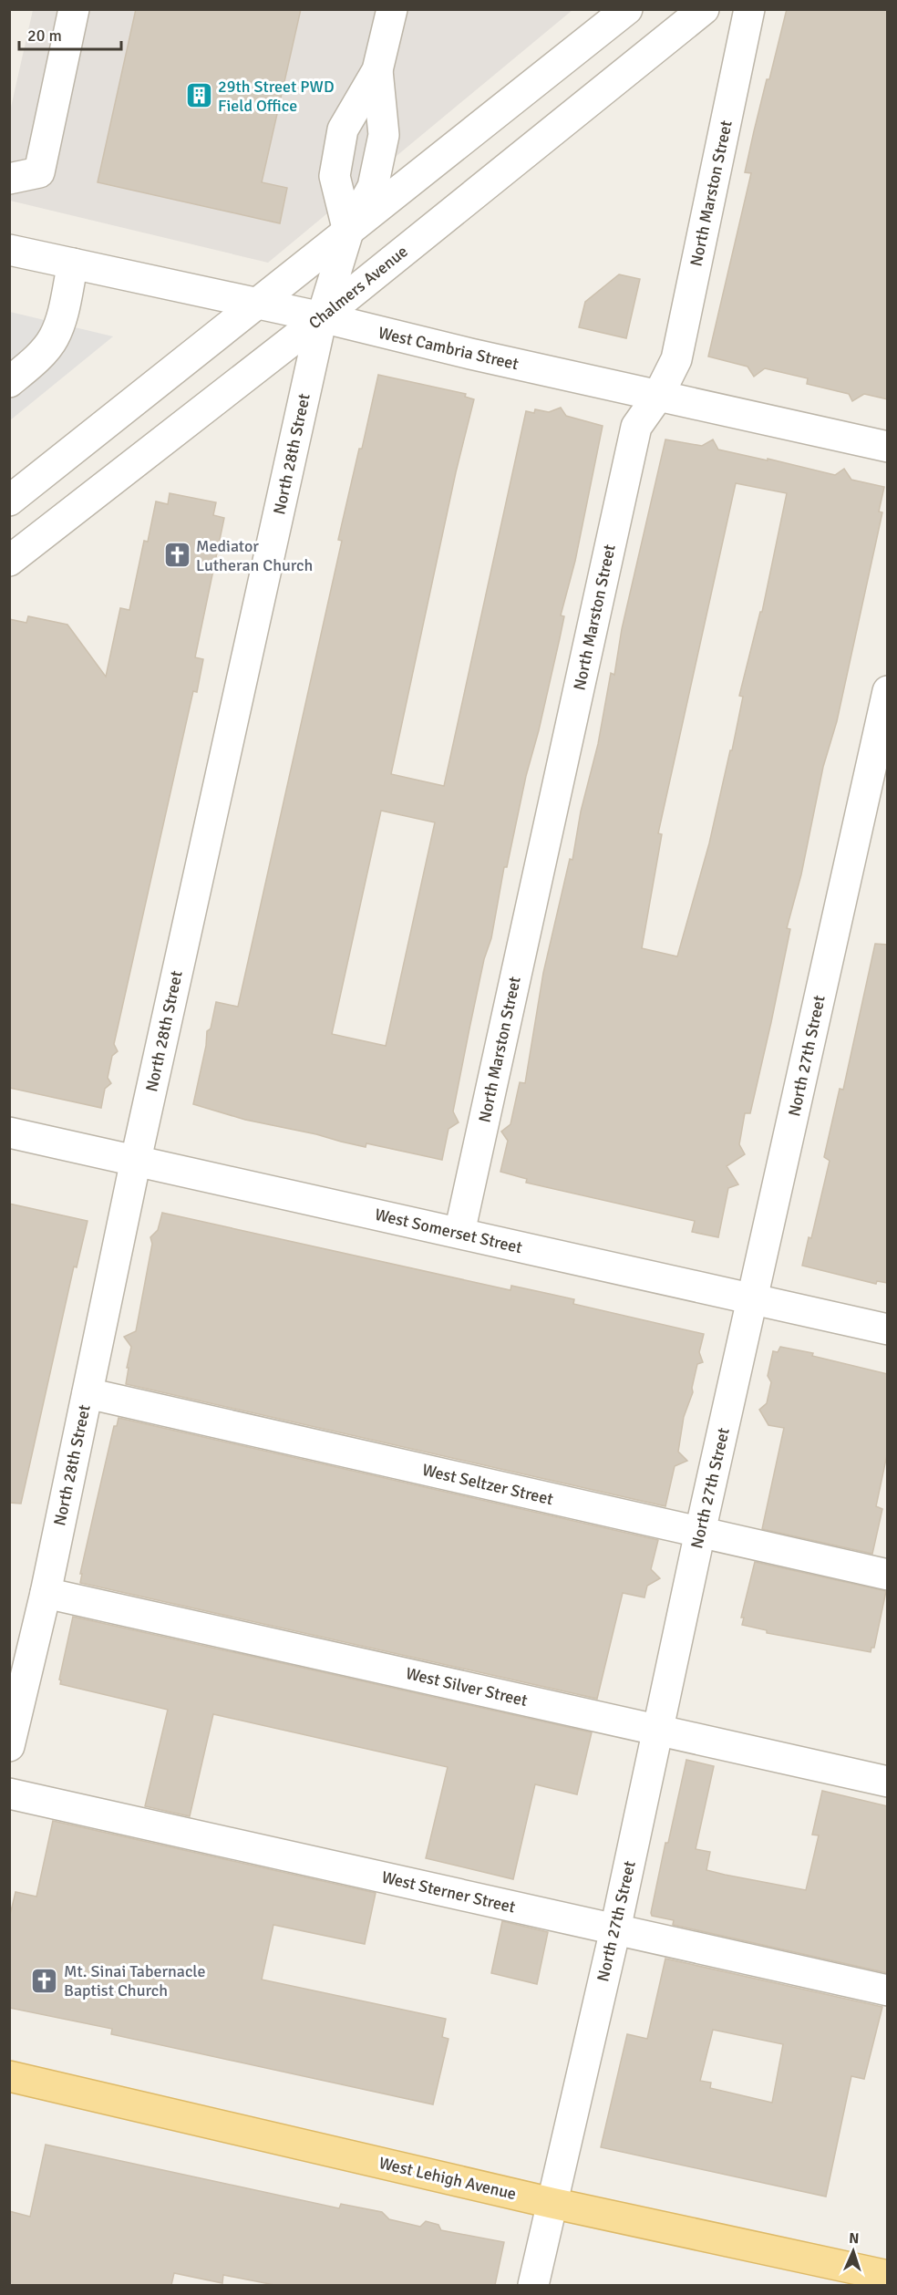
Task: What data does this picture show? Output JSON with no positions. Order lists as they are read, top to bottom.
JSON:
{
  "streets": {
    "main road": ["West Lehigh Avenue"],
    "street": [
      "North Marston Street",
      "Chalmers Avenue",
      "West Cambria Street",
      "North 28th Street",
      "North 27th Street",
      "West Somerset Street",
      "West Seltzer Street",
      "West Silver Street",
      "West Sterner Street"
    ]
  },
  "crossings": [
    ["North Marston Street", "West Cambria Street"],
    ["North Marston Street", "West Somerset Street"],
    ["Chalmers Avenue", "West Cambria Street"],
    ["Chalmers Avenue", "North 28th Street"],
    ["West Cambria Street", "North 28th Street"],
    ["North 28th Street", "West Somerset Street"],
    ["North 28th Street", "West Seltzer Street"],
    ["North 28th Street", "West Silver Street"],
    ["North 27th Street", "West Somerset Street"],
    ["North 27th Street", "West Seltzer Street"],
    ["North 27th Street", "West Silver Street"],
    ["North 27th Street", "West Sterner Street"],
    ["North 27th Street", "West Lehigh Avenue"]
  ],
  "places": {
    "building": ["29th Street PWD Field Office"],
    "church": ["Mediator Lutheran Church", "Mt. Sinai Tabernacle Baptist Church"]
  },
  "scale_bar": "20 m",
  "north": "top"
}
